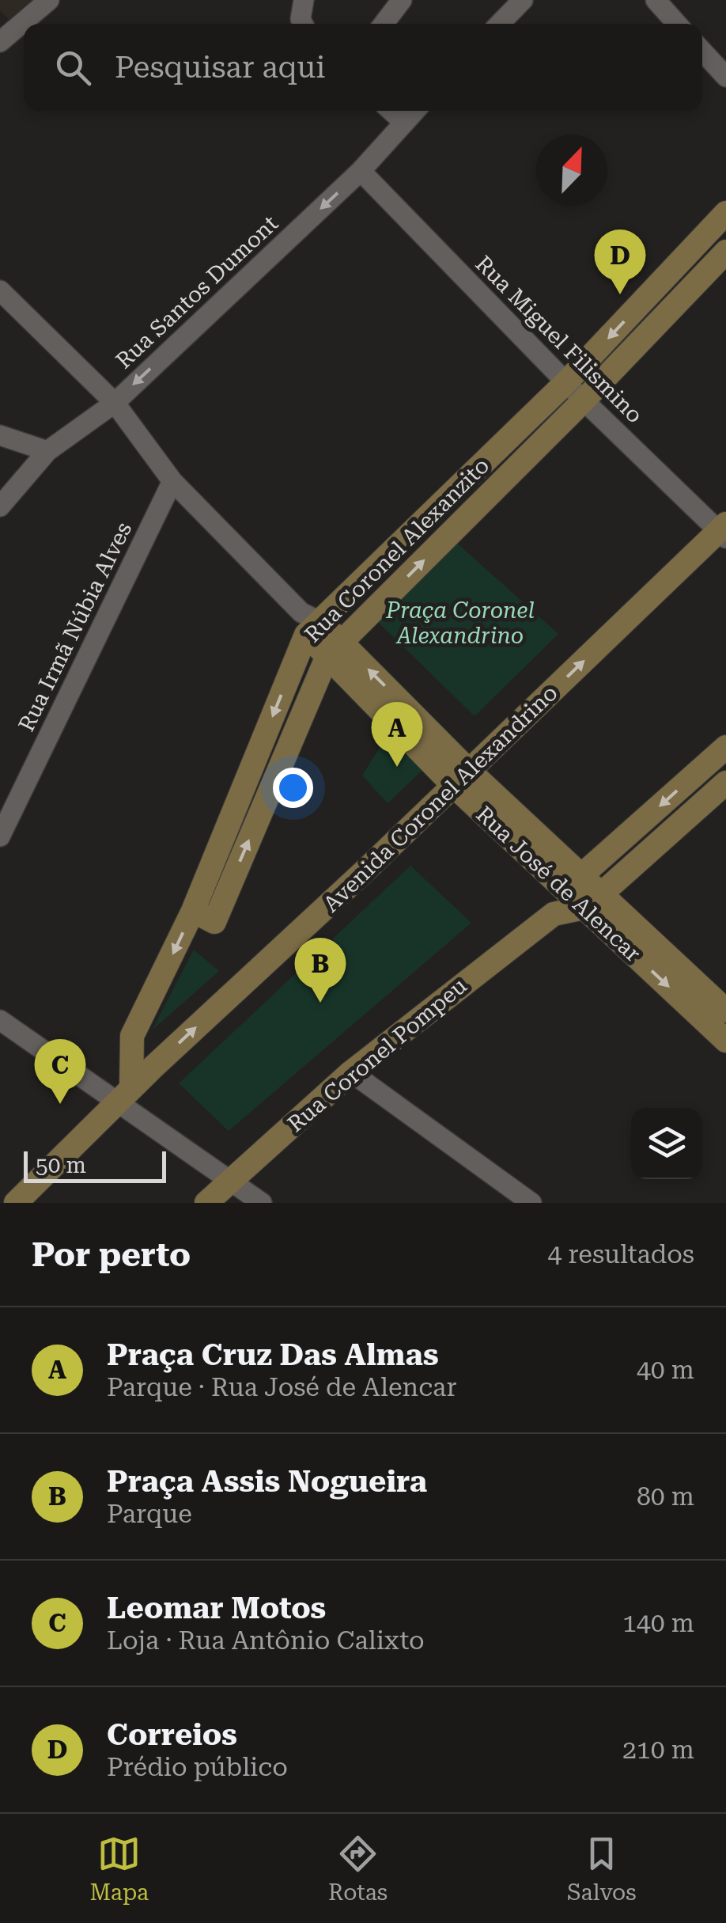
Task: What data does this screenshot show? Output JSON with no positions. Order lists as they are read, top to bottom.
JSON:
{
  "streets": {
    "main road": [
      "Rua Coronel Alexanzito",
      "Avenida Coronel Alexandrino",
      "Rua José de Alencar",
      "Rua Coronel Pompeu"
    ],
    "street": ["Rua Santos Dumont", "Rua Miguel Filismino", "Rua Irmã Núbia Alves"]
  },
  "crossings": [
    ["Rua Santos Dumont", "Rua Miguel Filismino"],
    ["Rua Miguel Filismino", "Rua Coronel Alexanzito"],
    ["Rua Miguel Filismino", "Avenida Coronel Alexandrino"],
    ["Rua Coronel Alexanzito", "Avenida Coronel Alexandrino"],
    ["Rua Coronel Alexanzito", "Rua José de Alencar"],
    ["Avenida Coronel Alexandrino", "Rua José de Alencar"]
  ],
  "one_way": ["Rua Santos Dumont"],
  "parks": ["Praça Coronel Alexandrino"],
  "scale_bar": "50 m",
  "north": "top right",
  "page": {
    "search": "Pesquisar aqui",
    "pins": [
      "D",
      "A",
      "B",
      "C"
    ],
    "scale": "50 m",
    "heading": ["Por perto", "4 resultados"],
    "list": [
      {
        "mark": "A",
        "name": "Praça Cruz Das Almas",
        "note": "Parque · Rua José de Alencar",
        "value": "40 m"
      },
      {
        "mark": "B",
        "name": "Praça Assis Nogueira",
        "note": "Parque",
        "value": "80 m"
      },
      {
        "mark": "C",
        "name": "Leomar Motos",
        "note": "Loja · Rua Antônio Calixto",
        "value": "140 m"
      },
      {
        "mark": "D",
        "name": "Correios",
        "note": "Prédio público",
        "value": "210 m"
      }
    ],
    "nav": ["Mapa", "Rotas", "Salvos"]
  }
}
